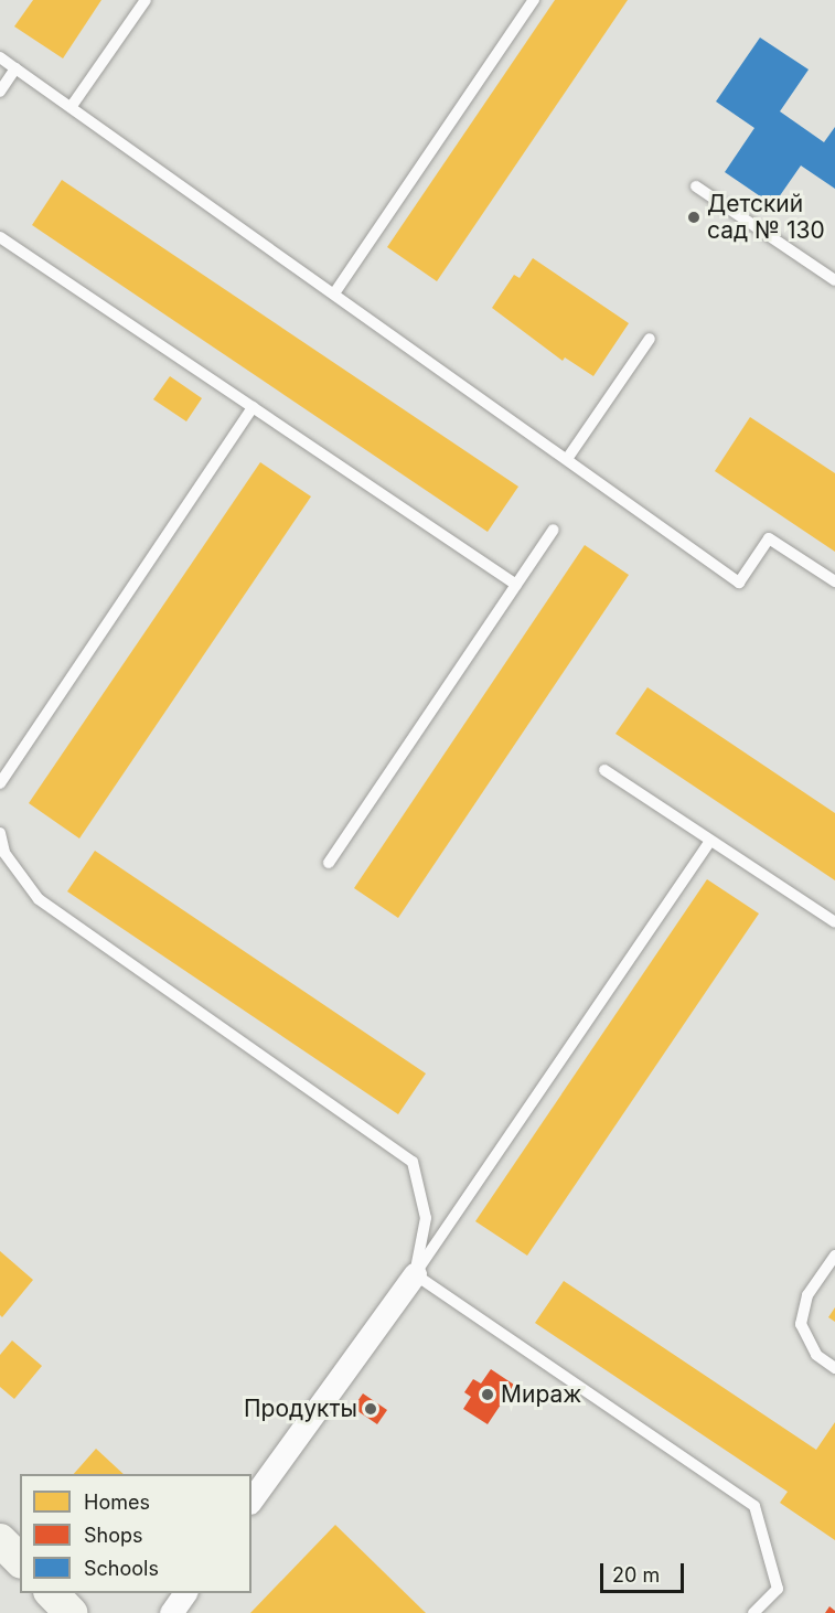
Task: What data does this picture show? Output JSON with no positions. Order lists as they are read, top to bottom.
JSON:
{
  "places": ["Детский сад № 130", "Мираж", "Продукты"],
  "legend": ["Homes", "Shops", "Schools"],
  "scale_bar": "20 m"
}
